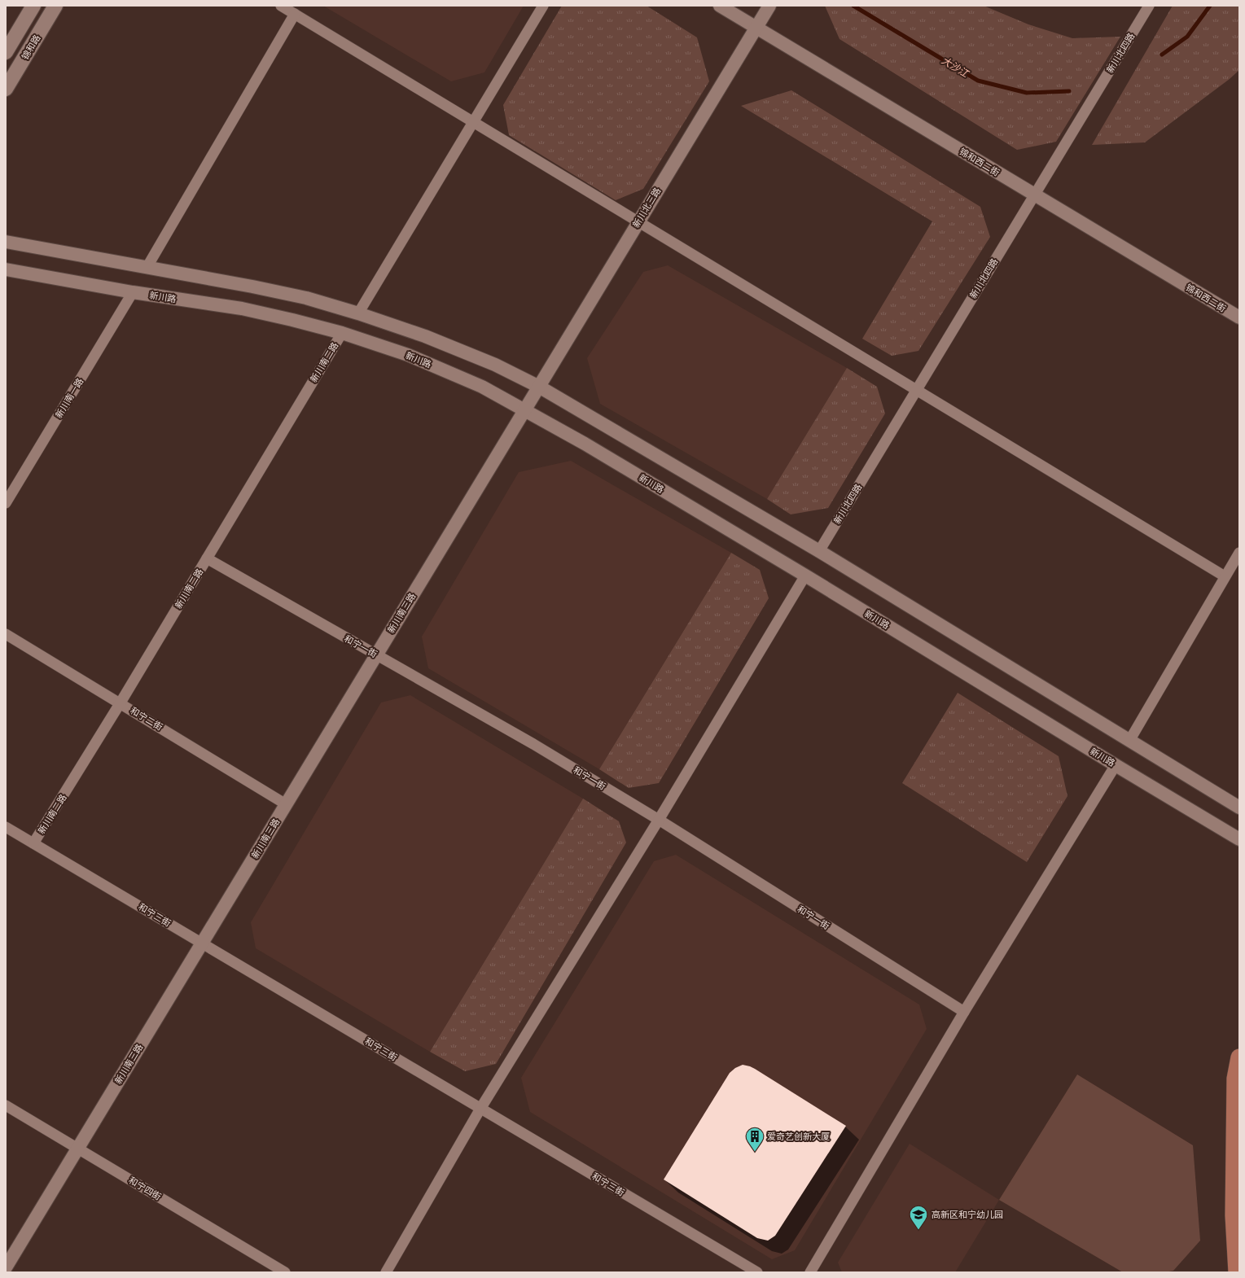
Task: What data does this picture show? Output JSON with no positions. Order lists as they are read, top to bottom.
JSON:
{
  "streets": {
    "main road": ["锦和路"],
    "street": [
      "新川北四路",
      "锦和西二街",
      "新川北三路",
      "新川路",
      "新川南二路",
      "新川南一路",
      "新川南三路",
      "和宁一街",
      "和宁二街",
      "和宁三街",
      "和宁四街"
    ]
  },
  "crossings": [
    ["新川北四路", "锦和西二街"],
    ["锦和西二街", "新川北三路"],
    ["新川北三路", "新川路"],
    ["新川北三路", "新川南三路"],
    ["新川路", "新川南二路"],
    ["新川路", "新川南一路"],
    ["新川路", "新川南三路"],
    ["新川南二路", "和宁一街"],
    ["新川南二路", "和宁二街"],
    ["新川南二路", "和宁三街"],
    ["新川南三路", "和宁一街"],
    ["新川南三路", "和宁二街"],
    ["新川南三路", "和宁三街"],
    ["新川南三路", "和宁四街"]
  ],
  "water": ["大沙江"],
  "places": {
    "building": ["爱奇艺创新大厦"],
    "school or university": ["高新区和宁幼儿园"]
  }
}
